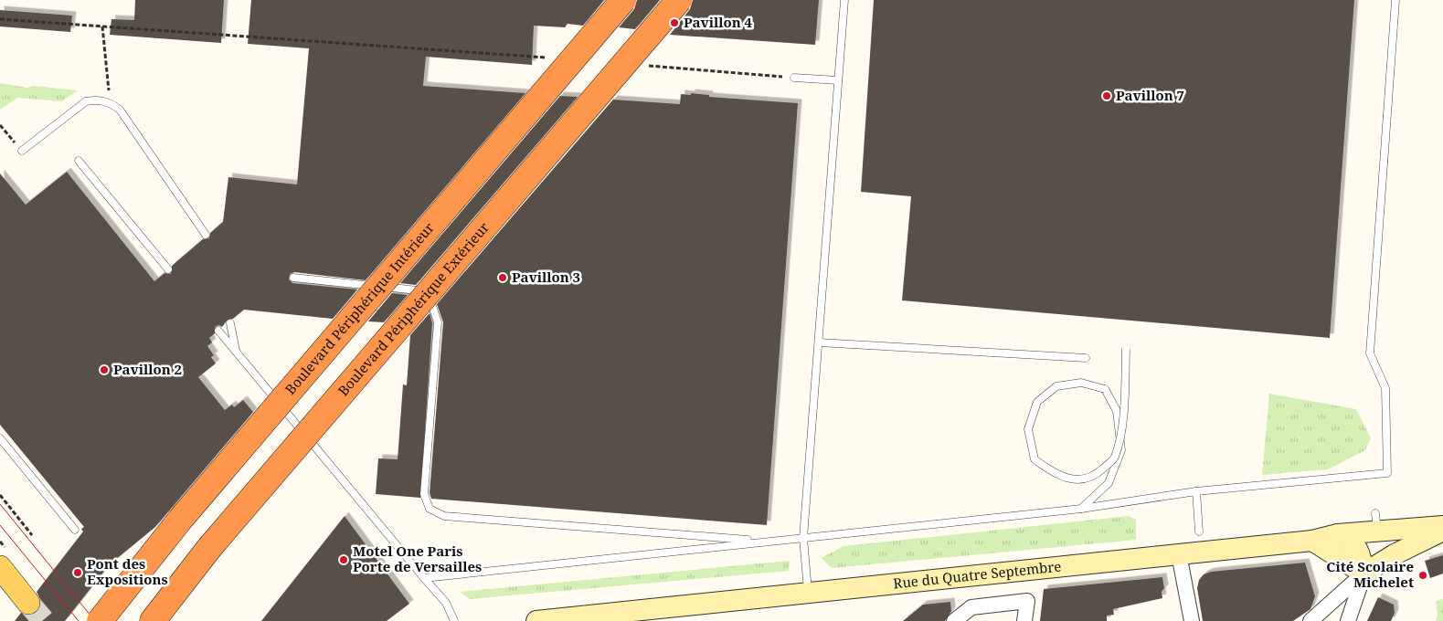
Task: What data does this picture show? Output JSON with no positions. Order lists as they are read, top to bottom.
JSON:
{
  "streets": {
    "highway": ["Boulevard Périphérique Extérieur", "Boulevard Périphérique Intérieur"],
    "street": ["Rue du Quatre Septembre"]
  },
  "places": [
    "Pavillon 4",
    "Pavillon 7",
    "Pavillon 3",
    "Pavillon 2",
    "Motel One Paris Porte de Versailles",
    "Pont des Expositions",
    "Cité Scolaire Michelet"
  ]
}
